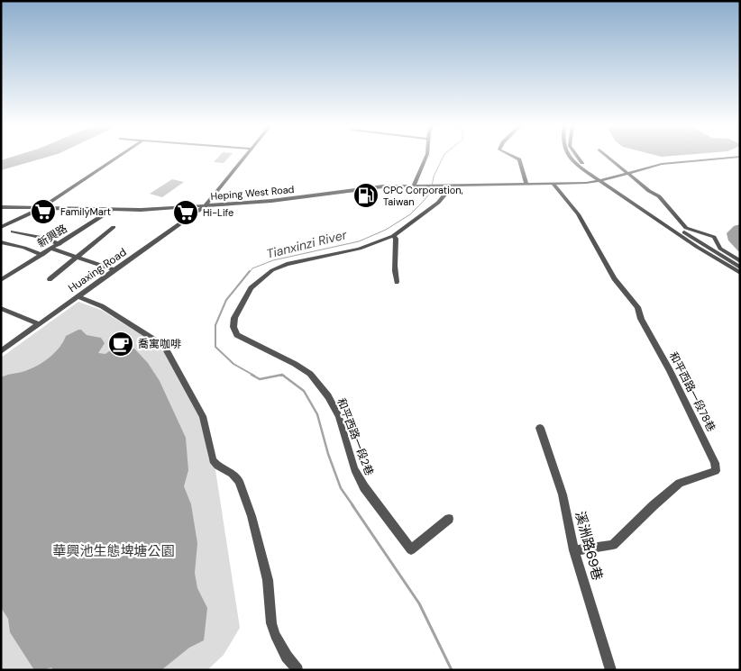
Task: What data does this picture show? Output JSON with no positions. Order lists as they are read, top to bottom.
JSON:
{
  "streets": {
    "street": [
      "Heping West Road",
      "新興路",
      "Huaxing Road",
      "和平西路一段78巷",
      "和平西路一段2巷",
      "溪洲路69巷"
    ]
  },
  "crossings": [
    ["Heping West Road", "新興路"],
    ["Heping West Road", "Huaxing Road"],
    ["Heping West Road", "和平西路一段78巷"],
    ["Heping West Road", "和平西路一段2巷"],
    ["和平西路一段78巷", "溪洲路69巷"]
  ],
  "water": ["Tianxinzi River"],
  "parks": ["華興池生態埤塘公園"],
  "places": {
    "fuel station": ["CPC Corporation, Taiwan"],
    "supermarket": ["FamilyMart", "Hi-Life"],
    "cafe": ["喬寓咖啡"]
  }
}
